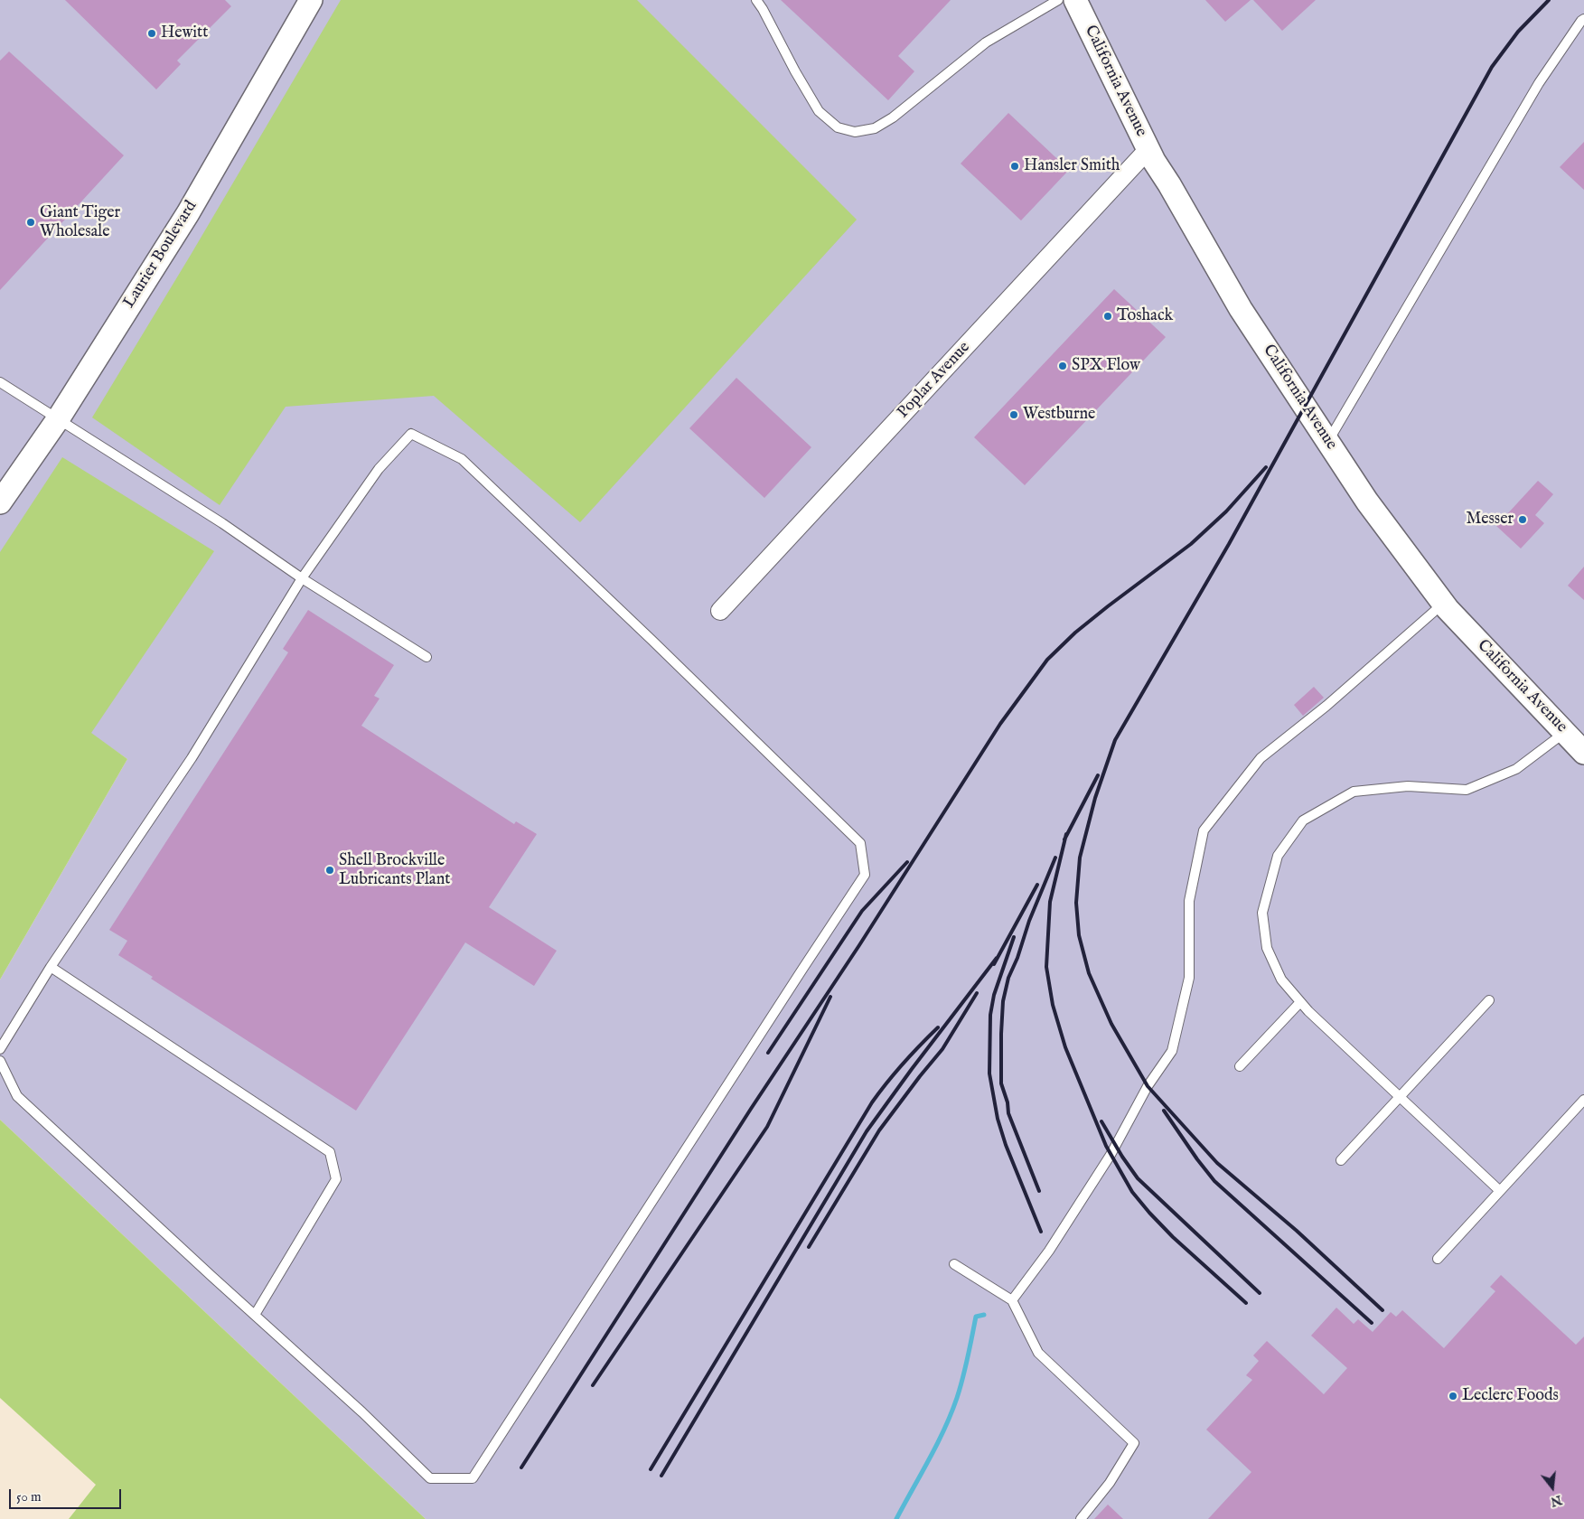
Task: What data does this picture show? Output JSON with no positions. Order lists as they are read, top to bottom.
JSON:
{
  "streets": {
    "street": ["California Avenue", "Laurier Boulevard", "Poplar Avenue"]
  },
  "crossings": [
    ["California Avenue", "Poplar Avenue"]
  ],
  "places": [
    "Hewitt",
    "Hansler Smith",
    "Giant Tiger Wholesale",
    "Toshack",
    "SPX Flow",
    "Westburne",
    "Messer",
    "Shell Brockville Lubricants Plant",
    "Leclerc Foods"
  ],
  "scale_bar": "50 m",
  "north": "bottom"
}
